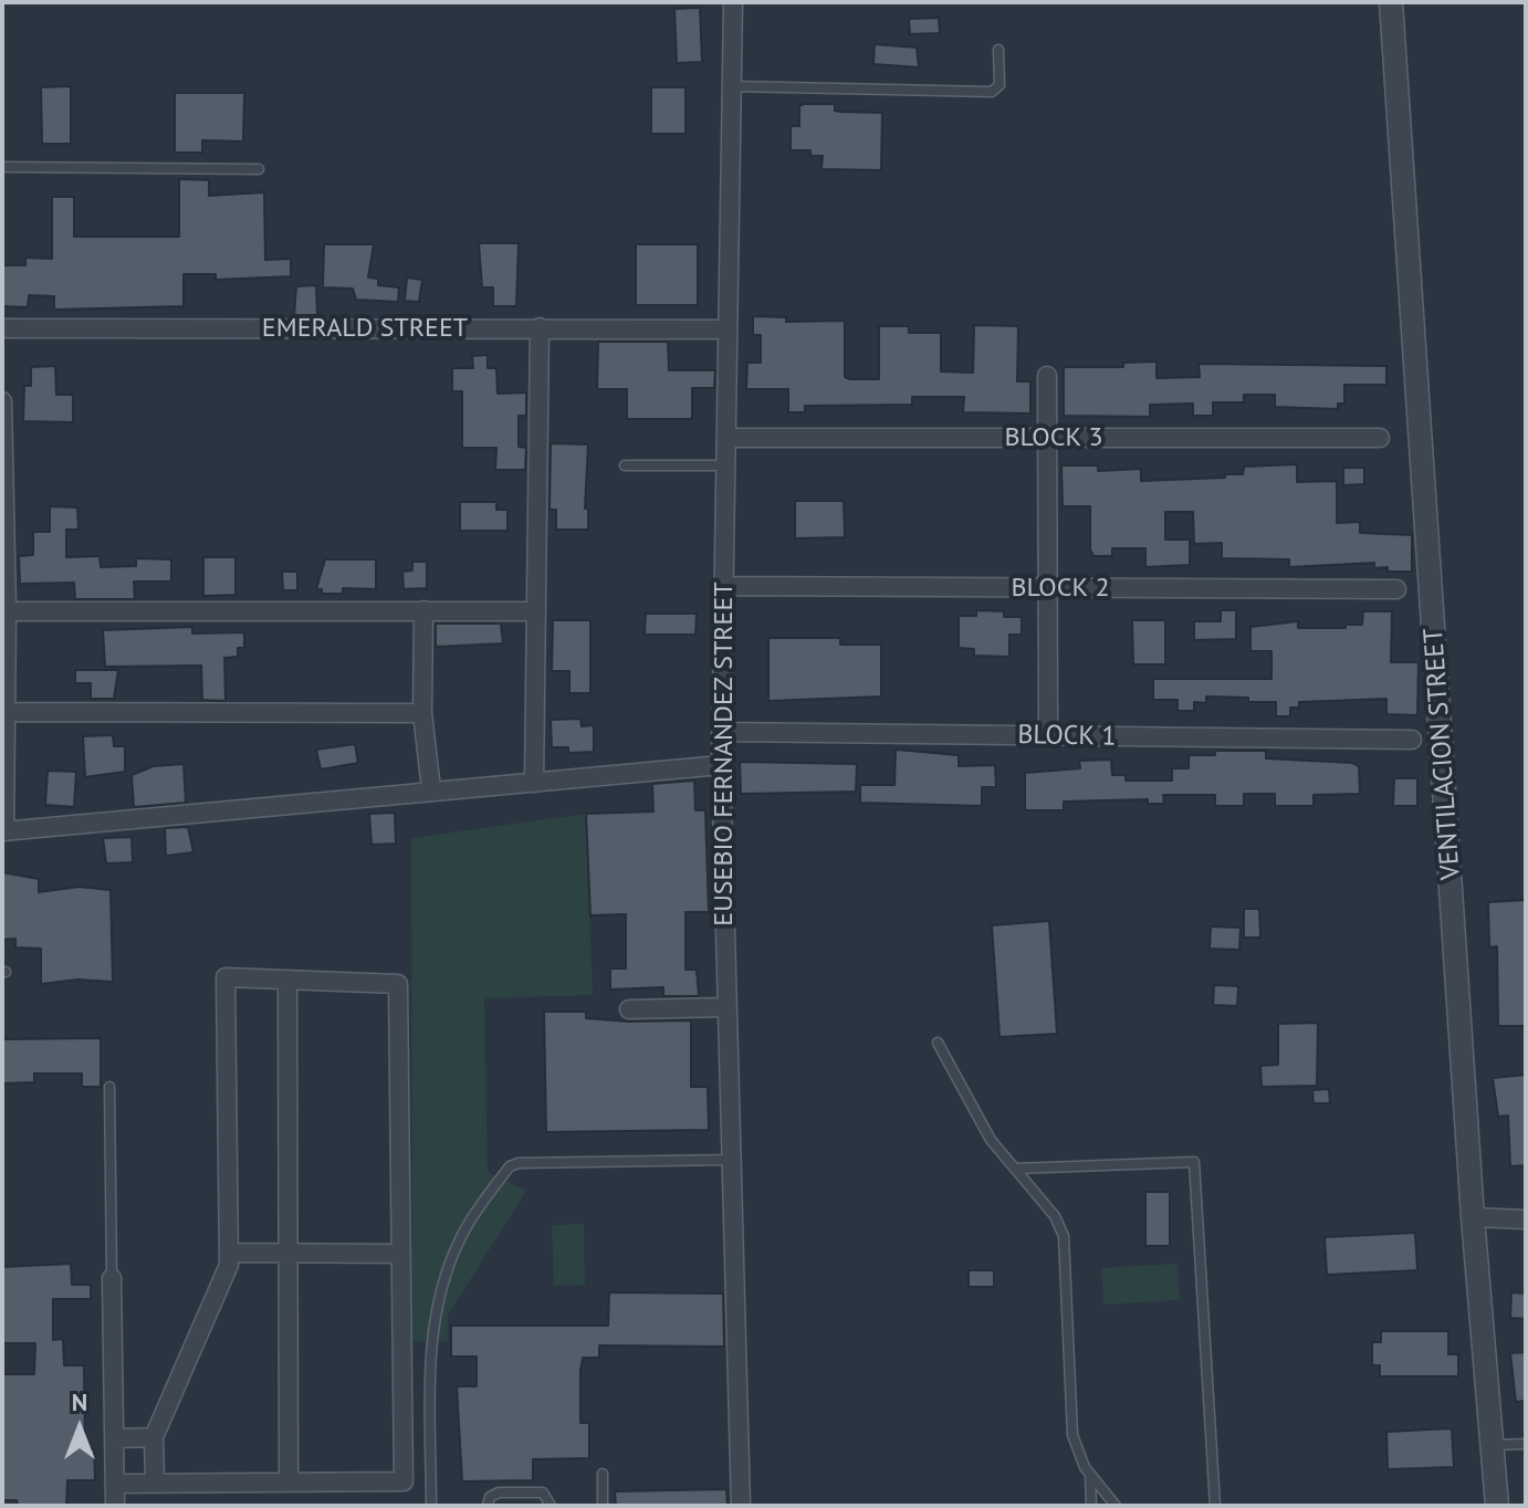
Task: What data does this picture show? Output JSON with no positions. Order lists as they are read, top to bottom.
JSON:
{
  "streets": {
    "street": [
      "EMERALD STREET",
      "BLOCK 3",
      "BLOCK 2",
      "BLOCK 1",
      "EUSEBIO FERNANDEZ STREET",
      "VENTILACION STREET"
    ]
  },
  "crossings": [
    ["EMERALD STREET", "EUSEBIO FERNANDEZ STREET"],
    ["BLOCK 3", "EUSEBIO FERNANDEZ STREET"],
    ["BLOCK 2", "EUSEBIO FERNANDEZ STREET"],
    ["BLOCK 1", "EUSEBIO FERNANDEZ STREET"]
  ],
  "north": "top"
}
